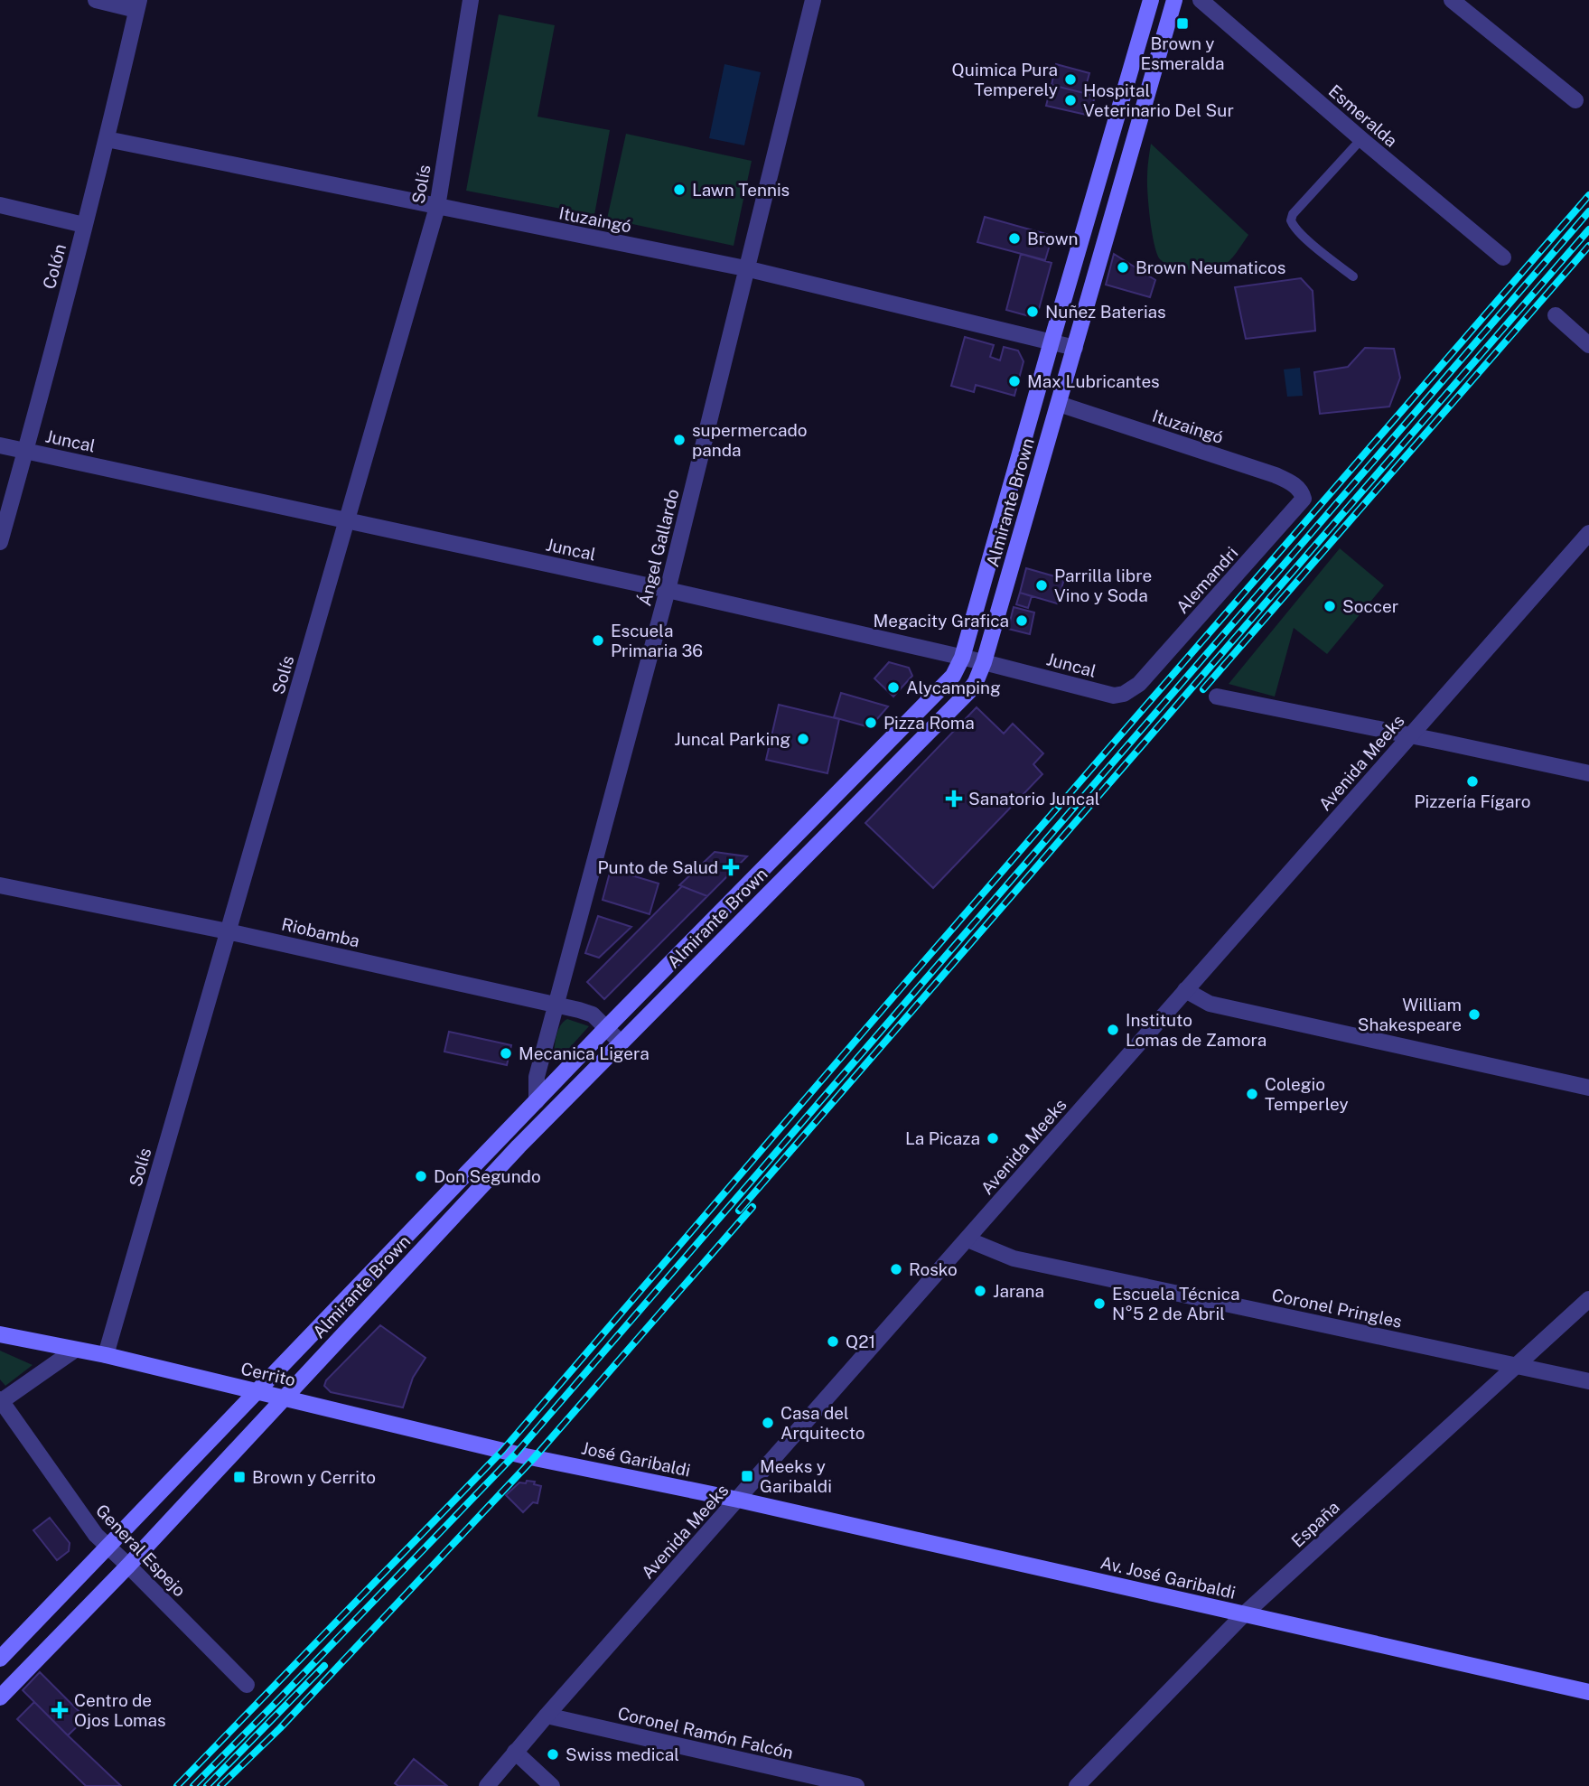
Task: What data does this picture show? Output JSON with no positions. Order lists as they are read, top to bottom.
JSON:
{
  "streets": {
    "main road": [
      "Almirante Brown",
      "Cerrito",
      "José Garibaldi",
      "Av. José Garibaldi"
    ],
    "street": [
      "Esmeralda",
      "Solís",
      "Ituzaingó",
      "Colón",
      "Juncal",
      "Ángel Gallardo",
      "Alemandri",
      "Avenida Meeks",
      "Riobamba",
      "Coronel Pringles",
      "España",
      "General Espejo",
      "Coronel Ramón Falcón"
    ]
  },
  "crossings": [
    ["Solís", "Ituzaingó"],
    ["Solís", "Juncal"],
    ["Solís", "Riobamba"],
    ["Solís", "Cerrito"],
    ["Ituzaingó", "Colón"],
    ["Ituzaingó", "Almirante Brown"],
    ["Ituzaingó", "Ángel Gallardo"],
    ["Ituzaingó", "Alemandri"],
    ["Colón", "Juncal"],
    ["Juncal", "Almirante Brown"],
    ["Juncal", "Ángel Gallardo"],
    ["Juncal", "Alemandri"],
    ["Almirante Brown", "Ángel Gallardo"],
    ["Almirante Brown", "Riobamba"],
    ["Almirante Brown", "Cerrito"],
    ["Almirante Brown", "General Espejo"],
    ["Ángel Gallardo", "Riobamba"],
    ["Avenida Meeks", "Coronel Pringles"],
    ["Avenida Meeks", "José Garibaldi"],
    ["Avenida Meeks", "Av. José Garibaldi"],
    ["Avenida Meeks", "Coronel Ramón Falcón"],
    ["Coronel Pringles", "España"],
    ["Cerrito", "José Garibaldi"],
    ["José Garibaldi", "Av. José Garibaldi"],
    ["España", "Av. José Garibaldi"]
  ],
  "places": {
    "transit": ["Brown y Esmeralda", "Meeks y Garibaldi", "Brown y Cerrito"],
    "other": [
      "Quimica Pura Temperely",
      "Hospital Veterinario Del Sur",
      "Lawn Tennis",
      "Brown",
      "Brown Neumaticos",
      "Nuñez Baterias",
      "Max Lubricantes",
      "supermercado panda",
      "Parrilla libre Vino y Soda",
      "Soccer",
      "Megacity Grafica",
      "Escuela Primaria 36",
      "Alycamping",
      "Pizza Roma",
      "Juncal Parking",
      "Pizzería Fígaro",
      "William Shakespeare",
      "Instituto Lomas de Zamora",
      "Mecanica Ligera",
      "Colegio Temperley",
      "La Picaza",
      "Don Segundo",
      "Rosko",
      "Jarana",
      "Escuela Técnica N°5 2 de Abril",
      "Q21",
      "Casa del Arquitecto",
      "Swiss medical"
    ],
    "health": ["Sanatorio Juncal", "Punto de Salud", "Centro de Ojos Lomas"]
  }
}
